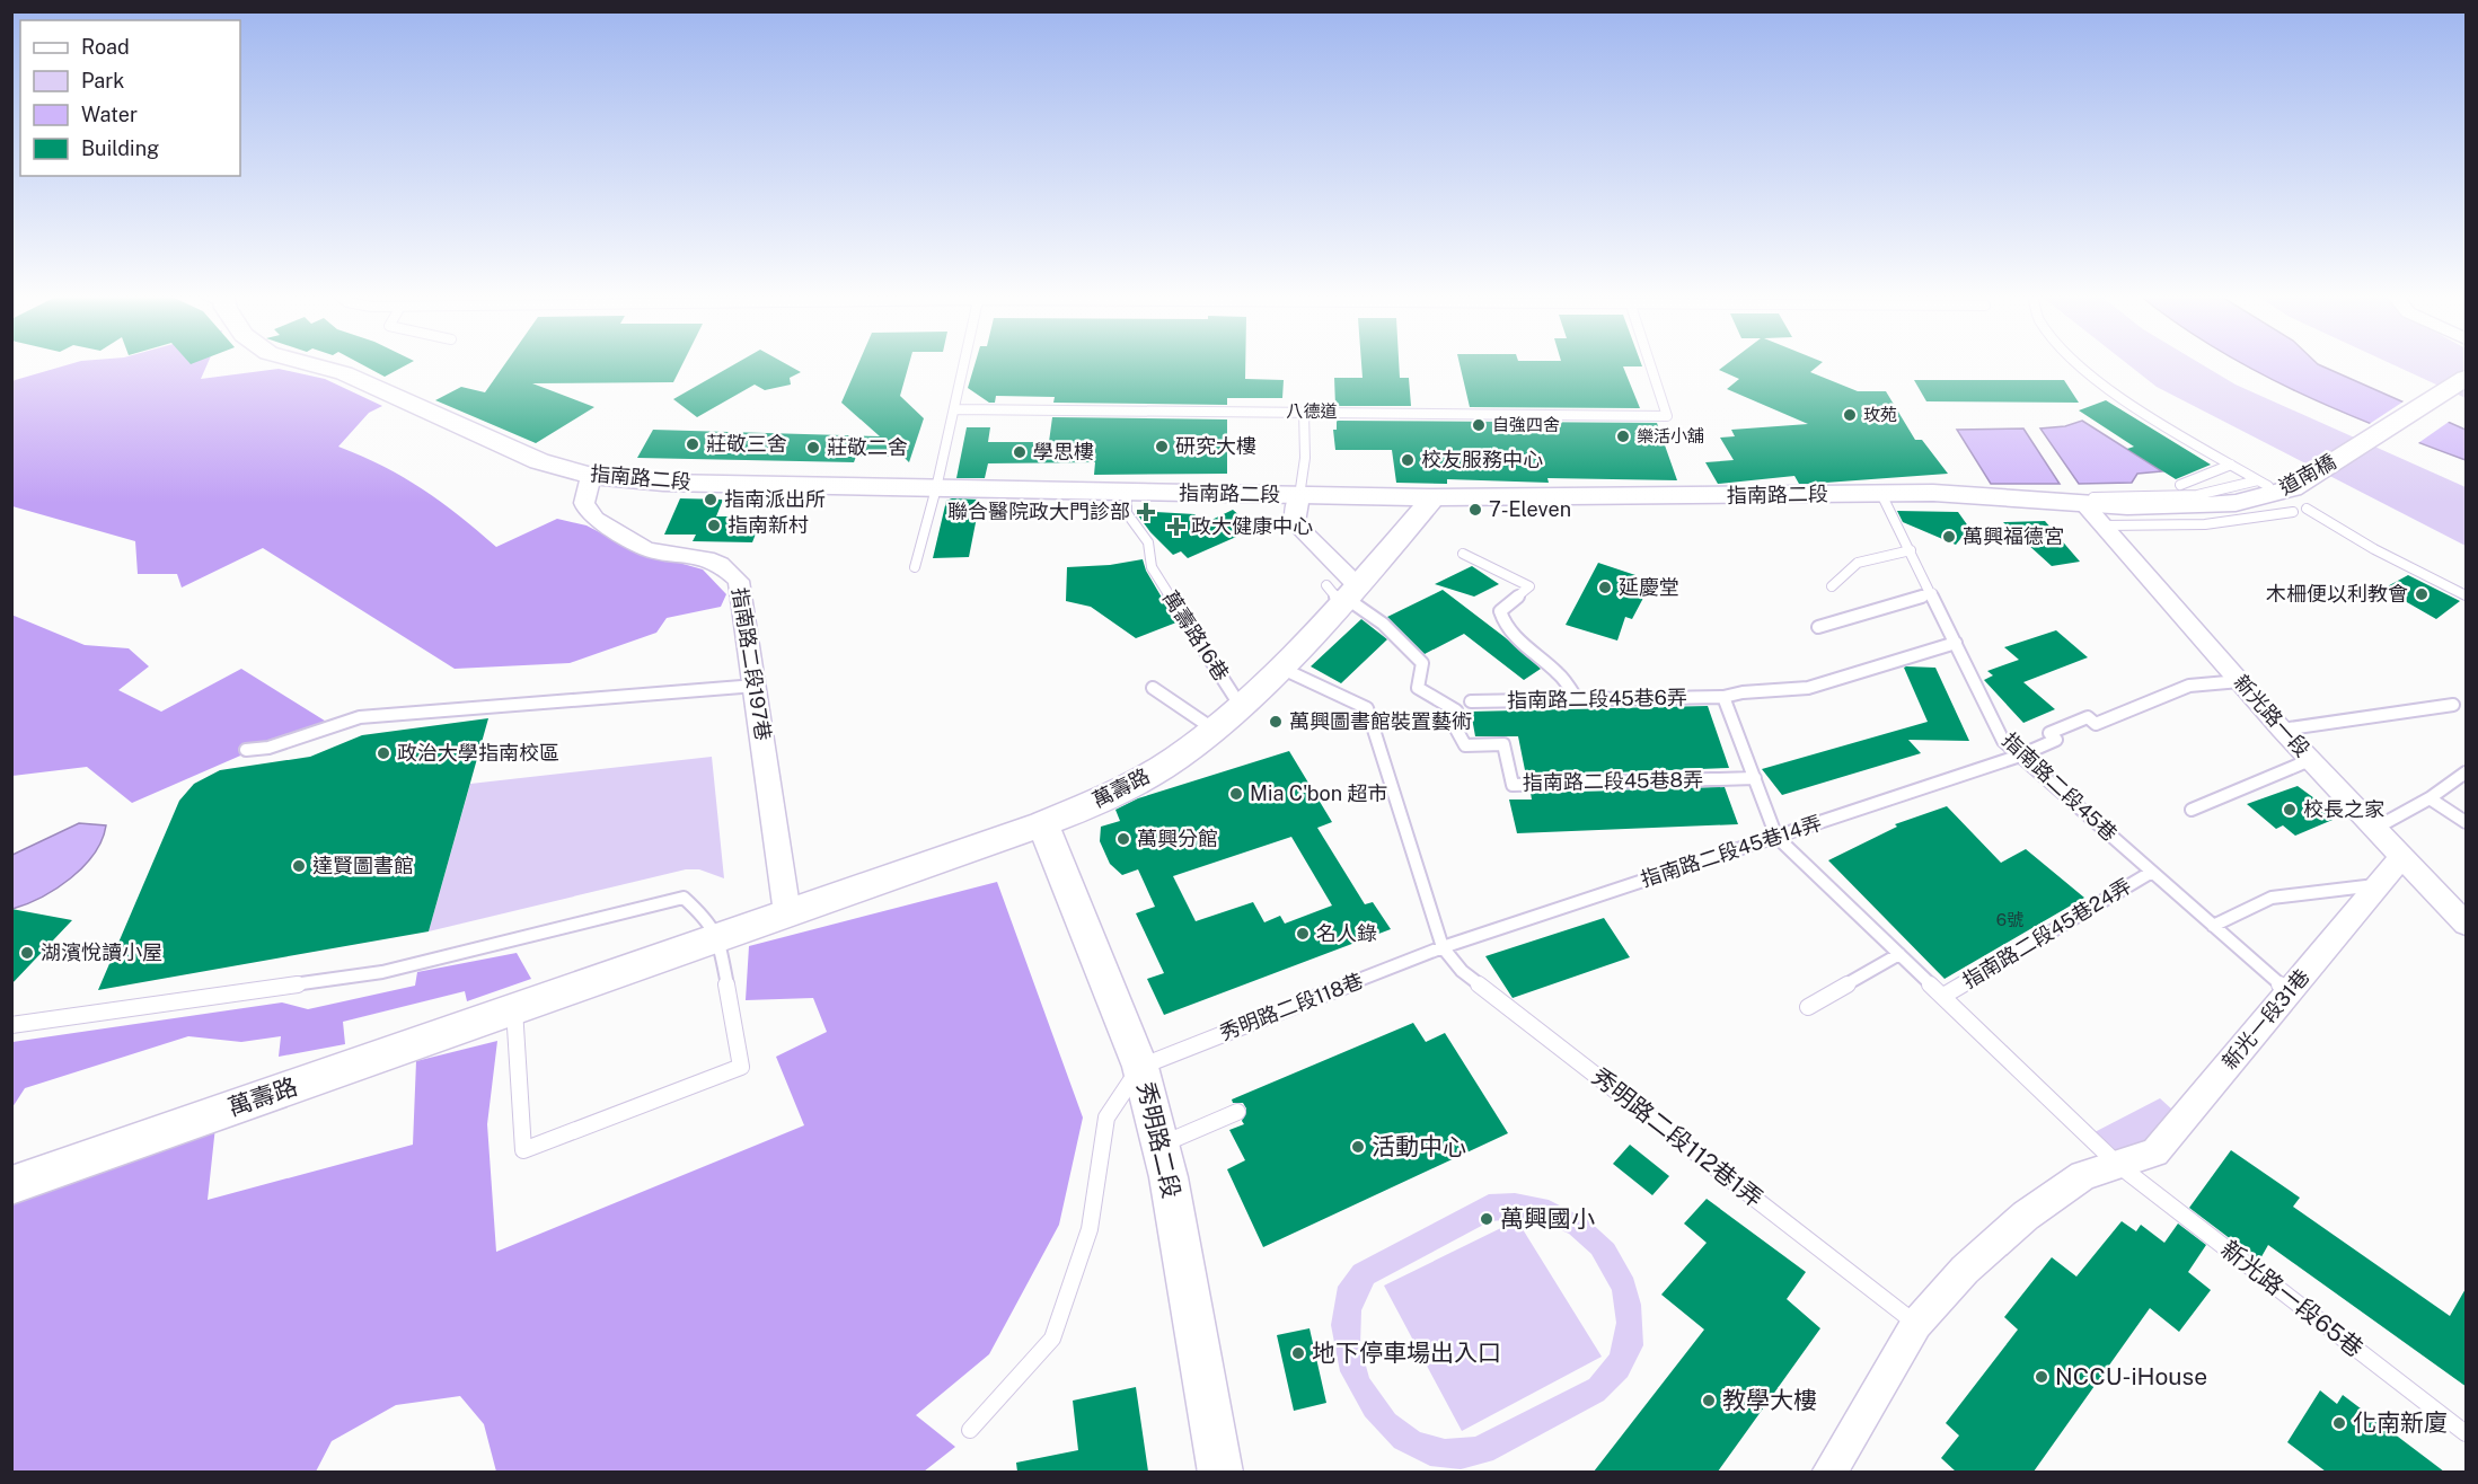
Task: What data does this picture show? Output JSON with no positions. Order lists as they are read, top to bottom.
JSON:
{
  "streets": {
    "street": [
      "道南橋",
      "指南路二段",
      "指南路二段197巷",
      "新光路一段",
      "萬壽路",
      "新光一段31巷",
      "秀明路二段"
    ],
    "lane": [
      "八德道",
      "萬壽路16巷",
      "指南路二段45巷6弄",
      "指南路二段45巷8弄",
      "指南路二段45巷",
      "指南路二段45巷14弄",
      "指南路二段45巷24弄",
      "秀明路二段118巷",
      "秀明路二段112巷1弄",
      "新光路一段65巷"
    ]
  },
  "crossings": [
    ["道南橋", "指南路二段"],
    ["指南路二段", "萬壽路16巷"],
    ["指南路二段", "指南路二段197巷"],
    ["指南路二段", "新光路一段"],
    ["指南路二段", "指南路二段45巷"],
    ["指南路二段", "萬壽路"],
    ["萬壽路16巷", "萬壽路"],
    ["指南路二段197巷", "萬壽路"],
    ["指南路二段45巷6弄", "指南路二段45巷"],
    ["新光路一段", "指南路二段45巷14弄"],
    ["新光路一段", "新光一段31巷"],
    ["指南路二段45巷8弄", "萬壽路"],
    ["指南路二段45巷", "指南路二段45巷14弄"],
    ["指南路二段45巷", "指南路二段45巷24弄"],
    ["指南路二段45巷", "新光一段31巷"],
    ["萬壽路", "秀明路二段"],
    ["指南路二段45巷14弄", "秀明路二段118巷"],
    ["指南路二段45巷14弄", "秀明路二段112巷1弄"],
    ["秀明路二段118巷", "秀明路二段112巷1弄"],
    ["秀明路二段118巷", "秀明路二段"],
    ["新光一段31巷", "秀明路二段112巷1弄"],
    ["新光一段31巷", "新光路一段65巷"]
  ],
  "places": {
    "other": [
      "玫苑",
      "自強四舍",
      "樂活小舖",
      "莊敬三舍",
      "研究大樓",
      "莊敬二舍",
      "學思樓",
      "校友服務中心",
      "指南派出所",
      "7-Eleven",
      "指南新村",
      "萬興福德宮",
      "延慶堂",
      "木柵便以利教會",
      "萬興圖書館裝置藝術",
      "政治大學指南校區",
      "Mia C'bon 超市",
      "校長之家",
      "萬興分館",
      "達賢圖書館",
      "名人錄",
      "湖濱悅讀小屋",
      "活動中心",
      "萬興國小",
      "地下停車場出入口",
      "NCCU-iHouse",
      "教學大樓",
      "化南新廈"
    ],
    "health": ["聯合醫院政大門診部", "政大健康中心"]
  },
  "house_numbers": ["6號"],
  "legend": [
    "Road",
    "Park",
    "Water",
    "Building"
  ]
}
